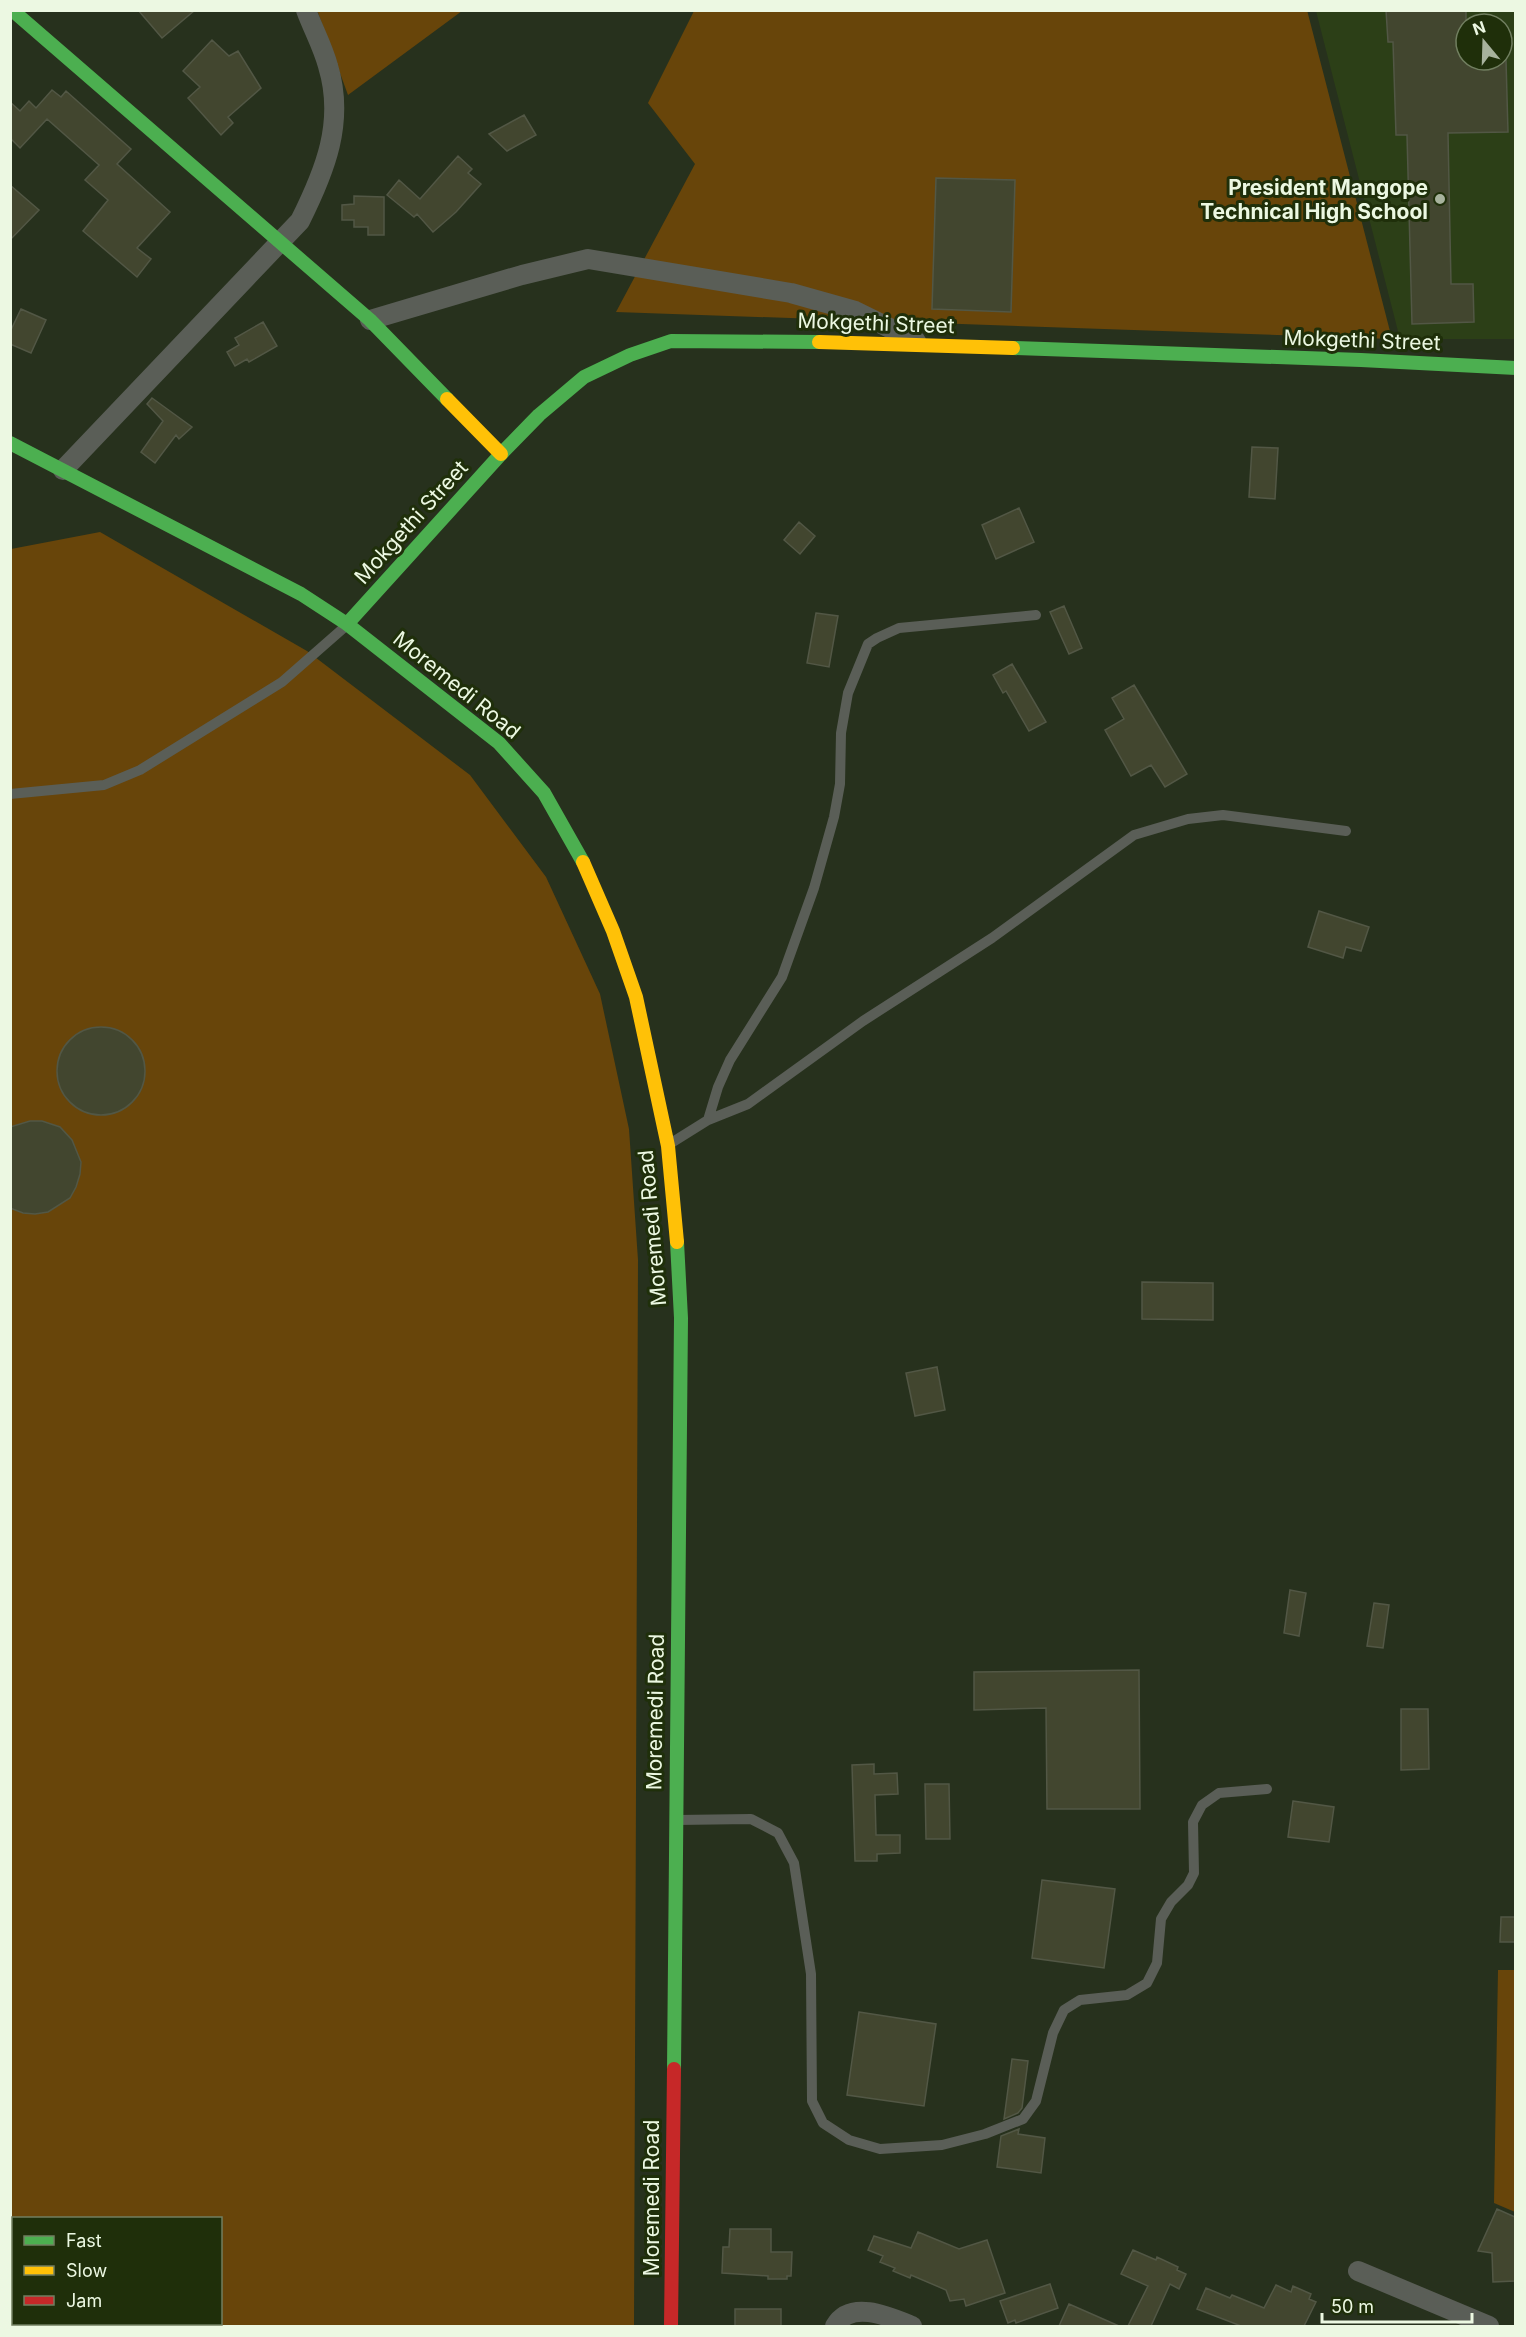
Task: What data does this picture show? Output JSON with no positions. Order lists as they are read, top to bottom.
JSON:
{
  "streets": {
    "street": ["Mokgethi Street", "Moremedi Road"]
  },
  "crossings": [
    ["Mokgethi Street", "Moremedi Road"]
  ],
  "places": ["President Mangope Technical High School"],
  "legend": ["Fast", "Slow", "Jam"],
  "scale_bar": "50 m",
  "north": "top"
}
